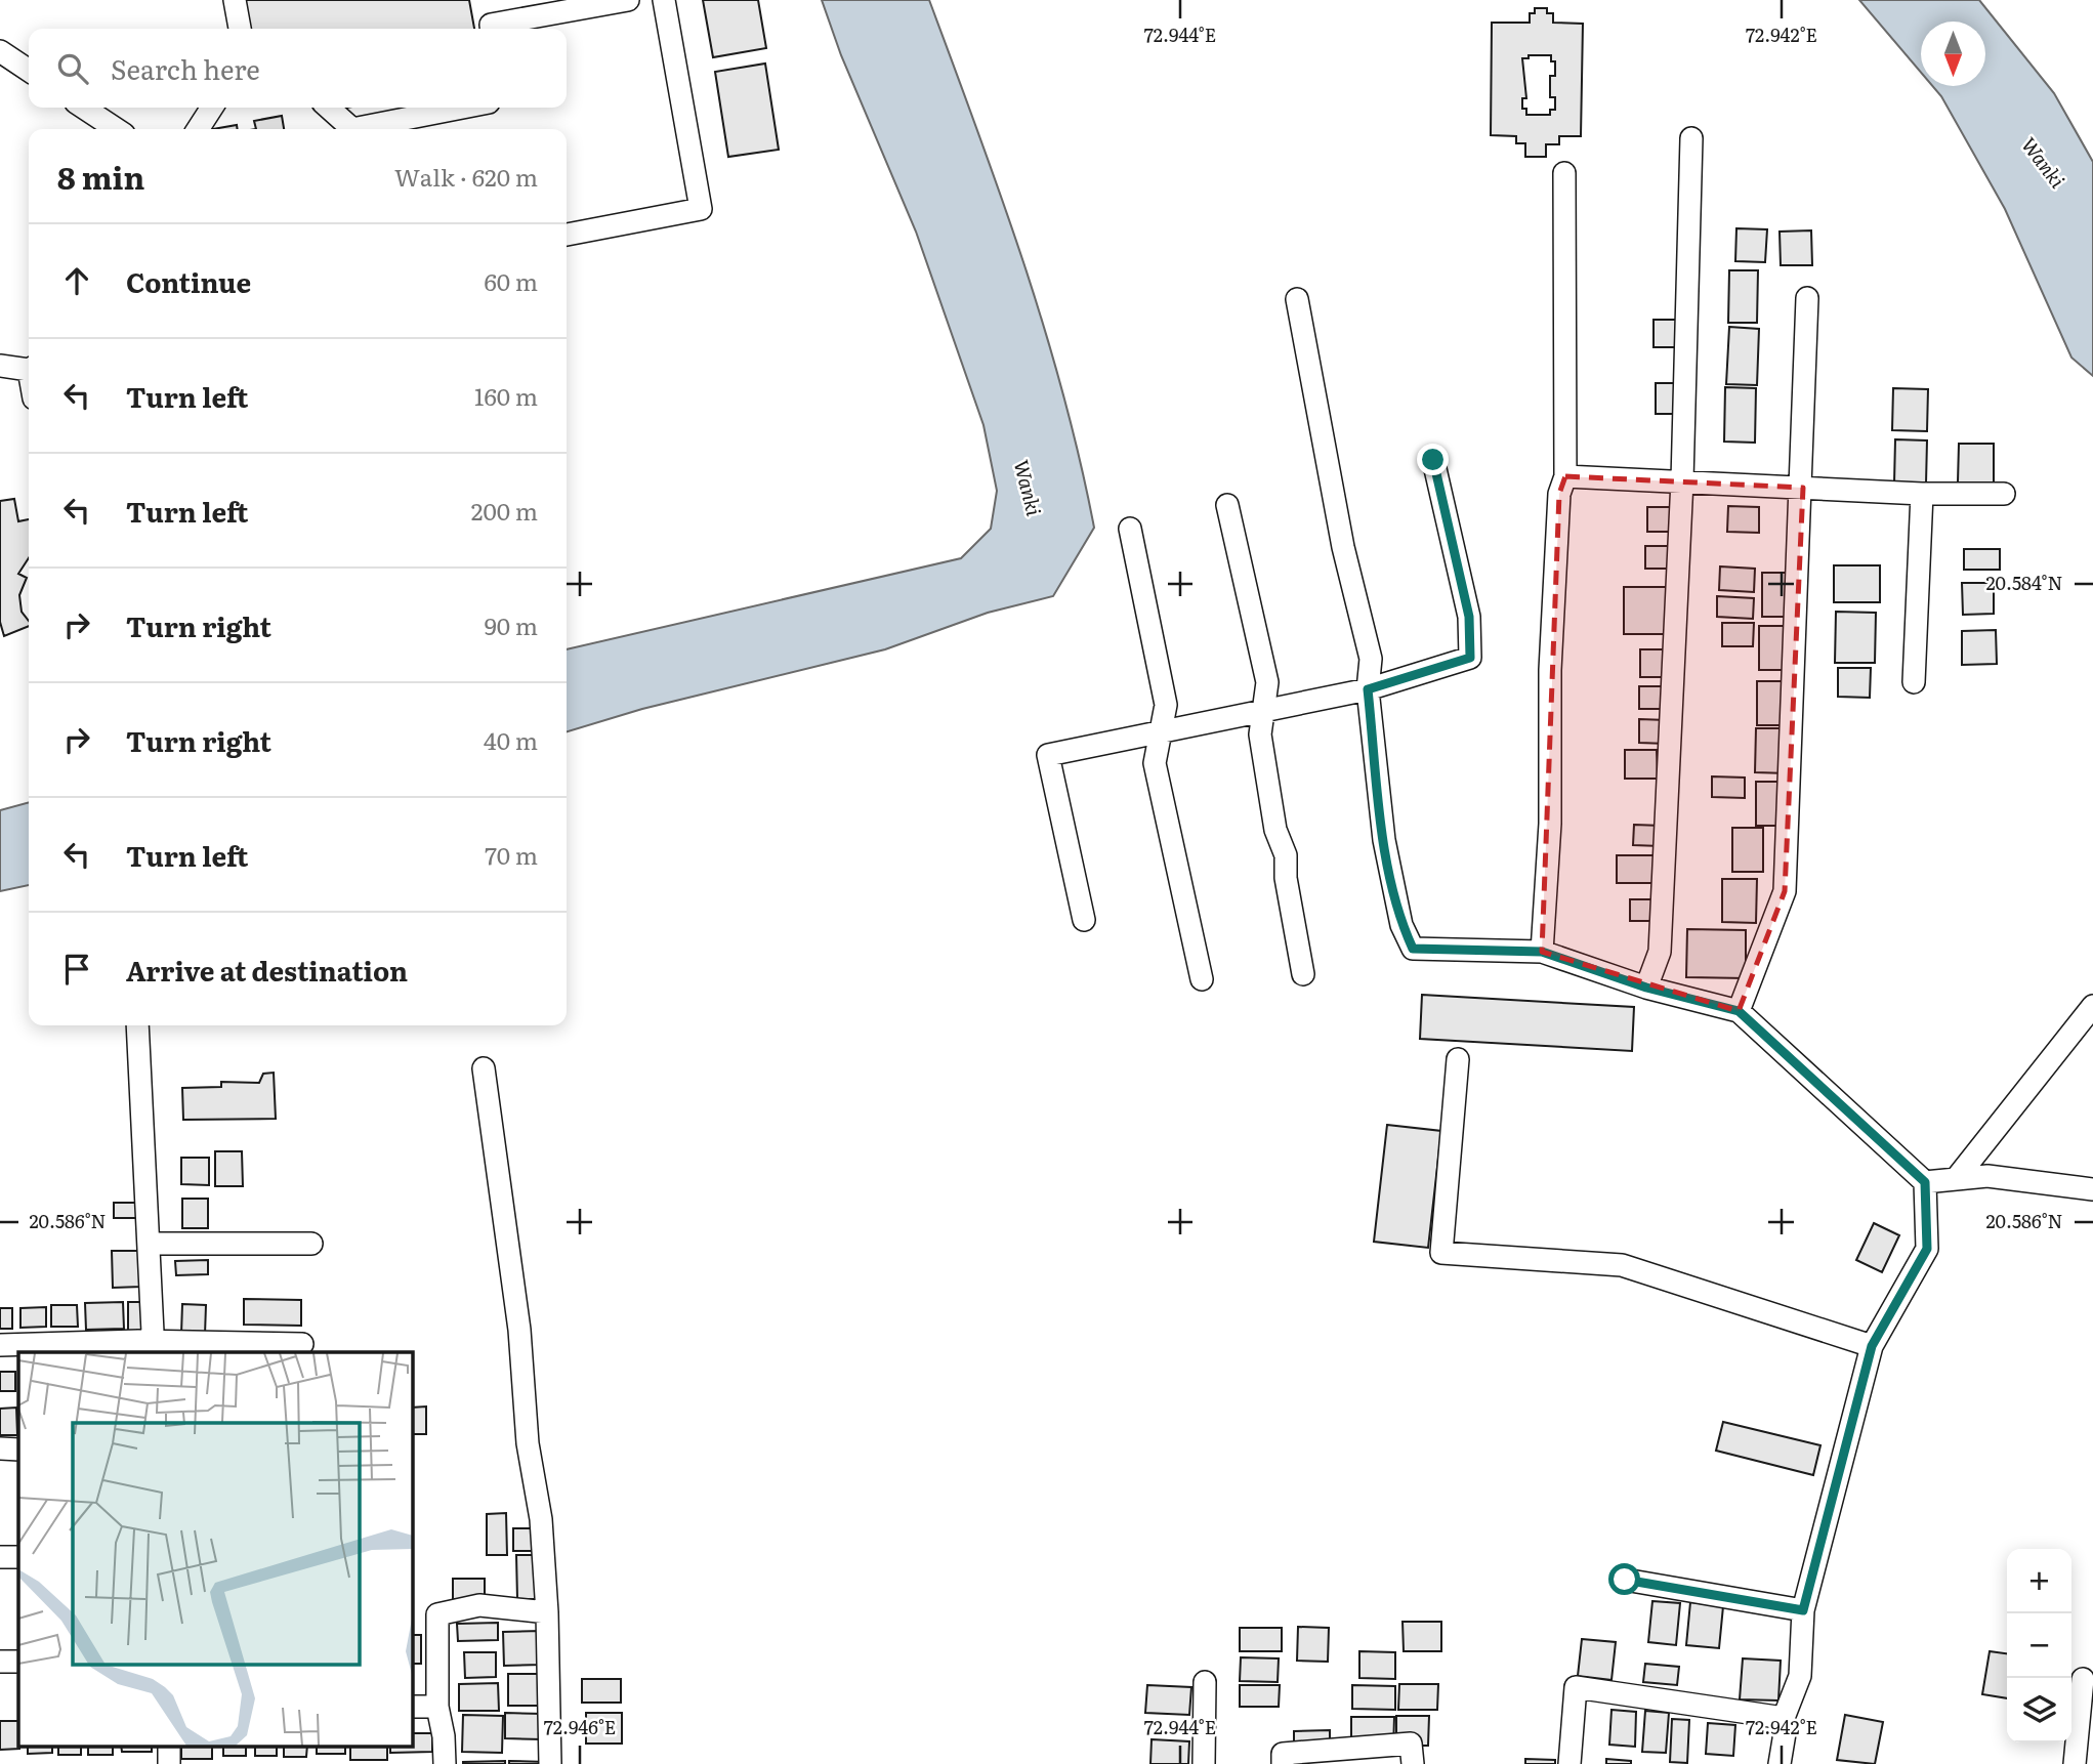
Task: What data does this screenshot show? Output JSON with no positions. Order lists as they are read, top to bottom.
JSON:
{
  "water": ["Wanki"],
  "north": "bottom",
  "page": {
    "search": "Search here",
    "heading": ["8 min", "Walk · 620 m"],
    "list": [
      ["Continue", "60 m"],
      ["Turn left", "160 m"],
      ["Turn left", "200 m"],
      ["Turn right", "90 m"],
      ["Turn right", "40 m"],
      ["Turn left", "70 m"],
      "Arrive at destination"
    ],
    "map_buttons": ["+", "−"]
  },
  "coordinates": [
    "72.944°E",
    "72.942°E",
    "20.584°N",
    "20.586°N",
    "72.946°E"
  ]
}
